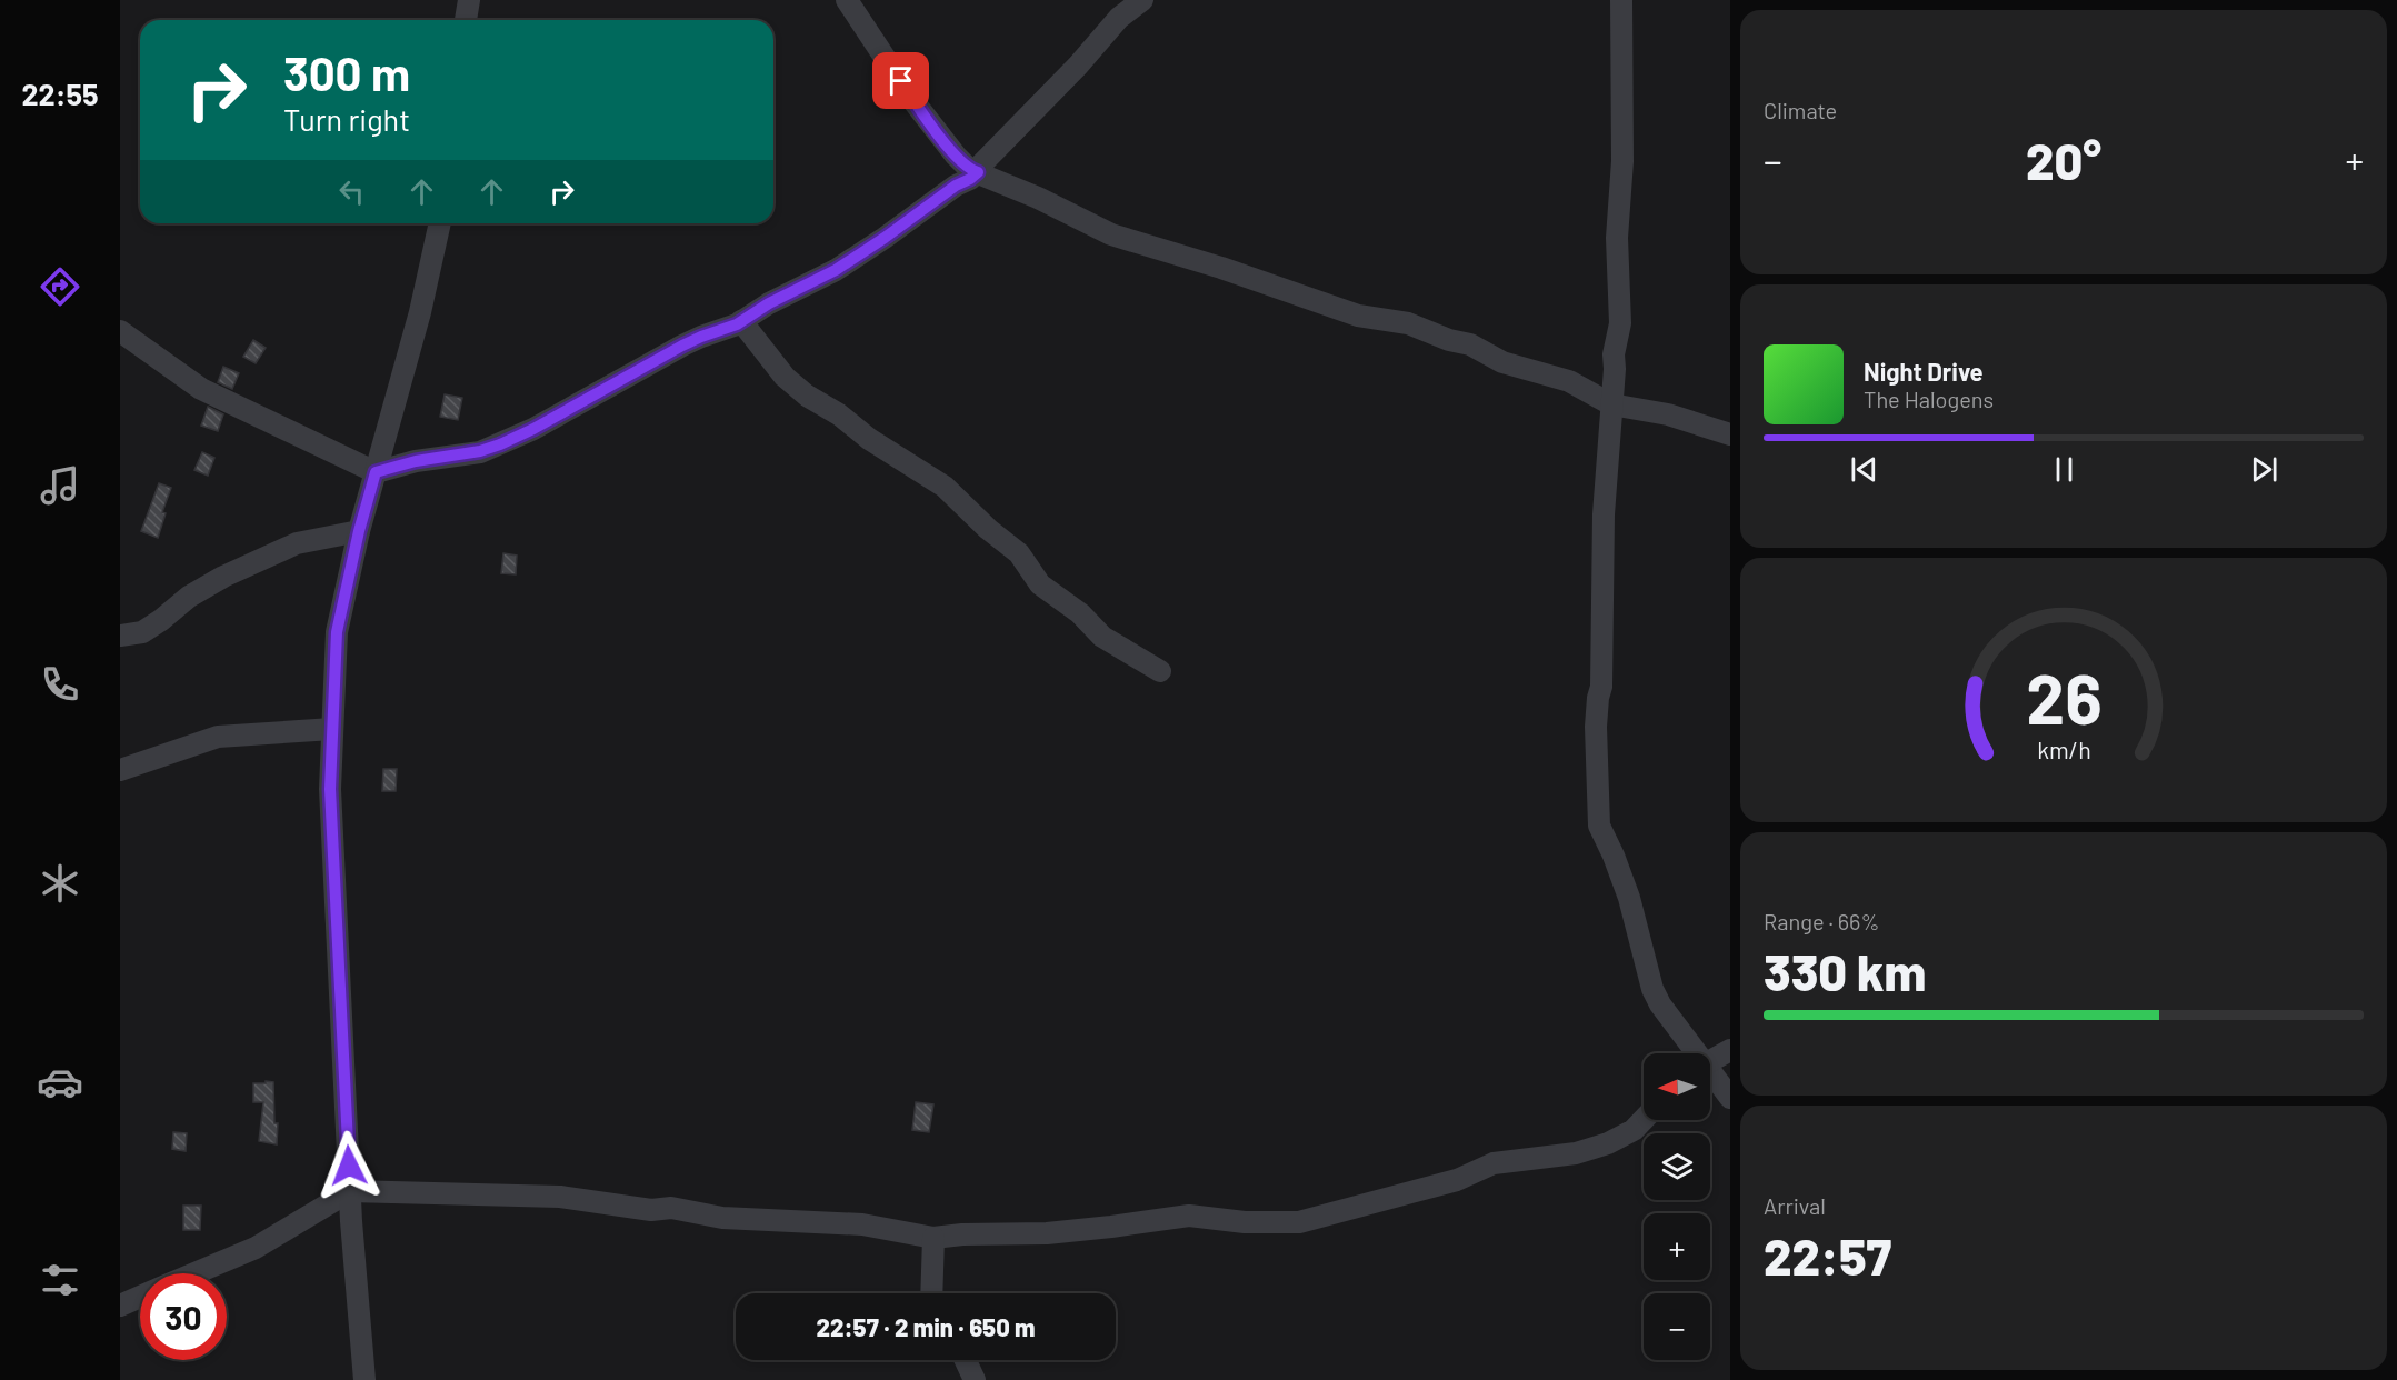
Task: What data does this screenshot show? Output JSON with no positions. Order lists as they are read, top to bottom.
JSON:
{
  "north": "left",
  "page": {
    "tabs": "22:55",
    "tile": [
      "Climate",
      ["Range · 66%", "330 km"],
      ["Arrival", "22:57"]
    ],
    "turn": ["300 m", "Turn right"],
    "heat": ["−", "20°", "+"],
    "song": ["Night Drive", "The Halogens"],
    "map_buttons": ["+", "−"],
    "limit": "30",
    "trip": "22:57 · 2 min · 650 m",
    "gauge": ["26", "km/h"]
  }
}
